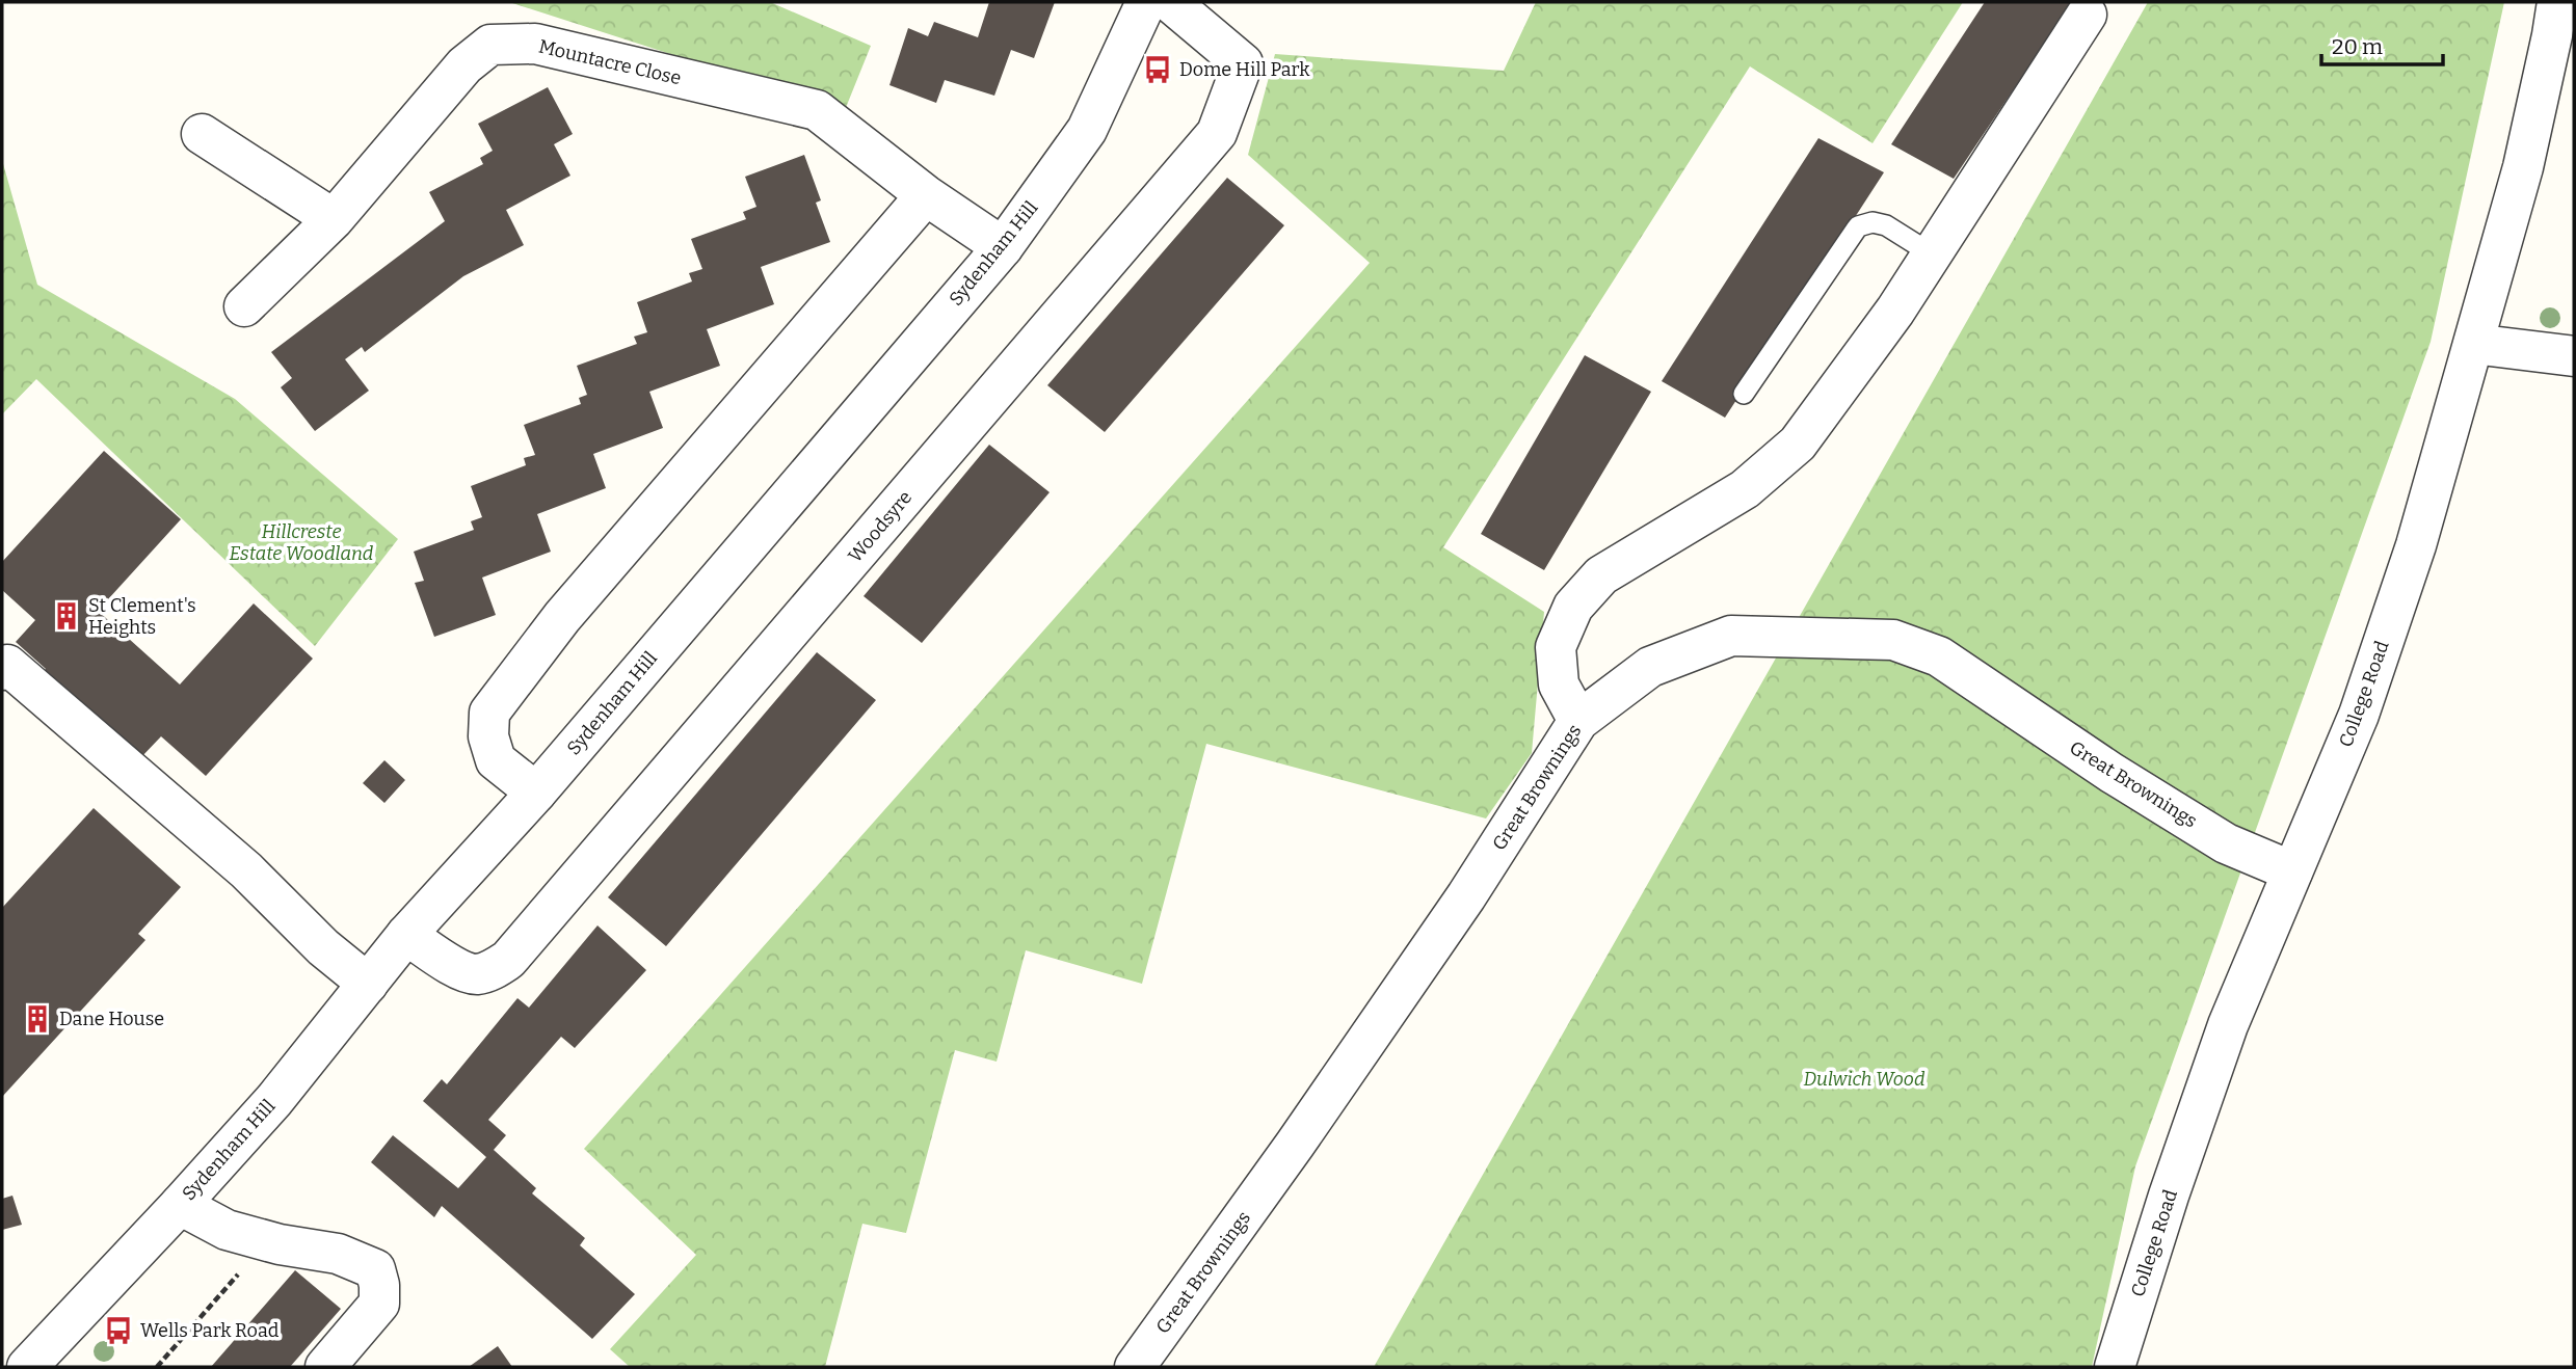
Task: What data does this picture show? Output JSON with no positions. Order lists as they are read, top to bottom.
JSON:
{
  "streets": {
    "street": [
      "Mountacre Close",
      "Sydenham Hill",
      "Woodsyre",
      "College Road",
      "Great Brownings"
    ]
  },
  "crossings": [
    ["Mountacre Close", "Sydenham Hill"],
    ["Sydenham Hill", "Woodsyre"],
    ["College Road", "Great Brownings"]
  ],
  "parks": ["Hillcreste Estate Woodland", "Dulwich Wood"],
  "places": {
    "bus stop": ["Dome Hill Park", "Wells Park Road"],
    "building": ["St Clement's Heights", "Dane House"]
  },
  "scale_bar": "20 m"
}
